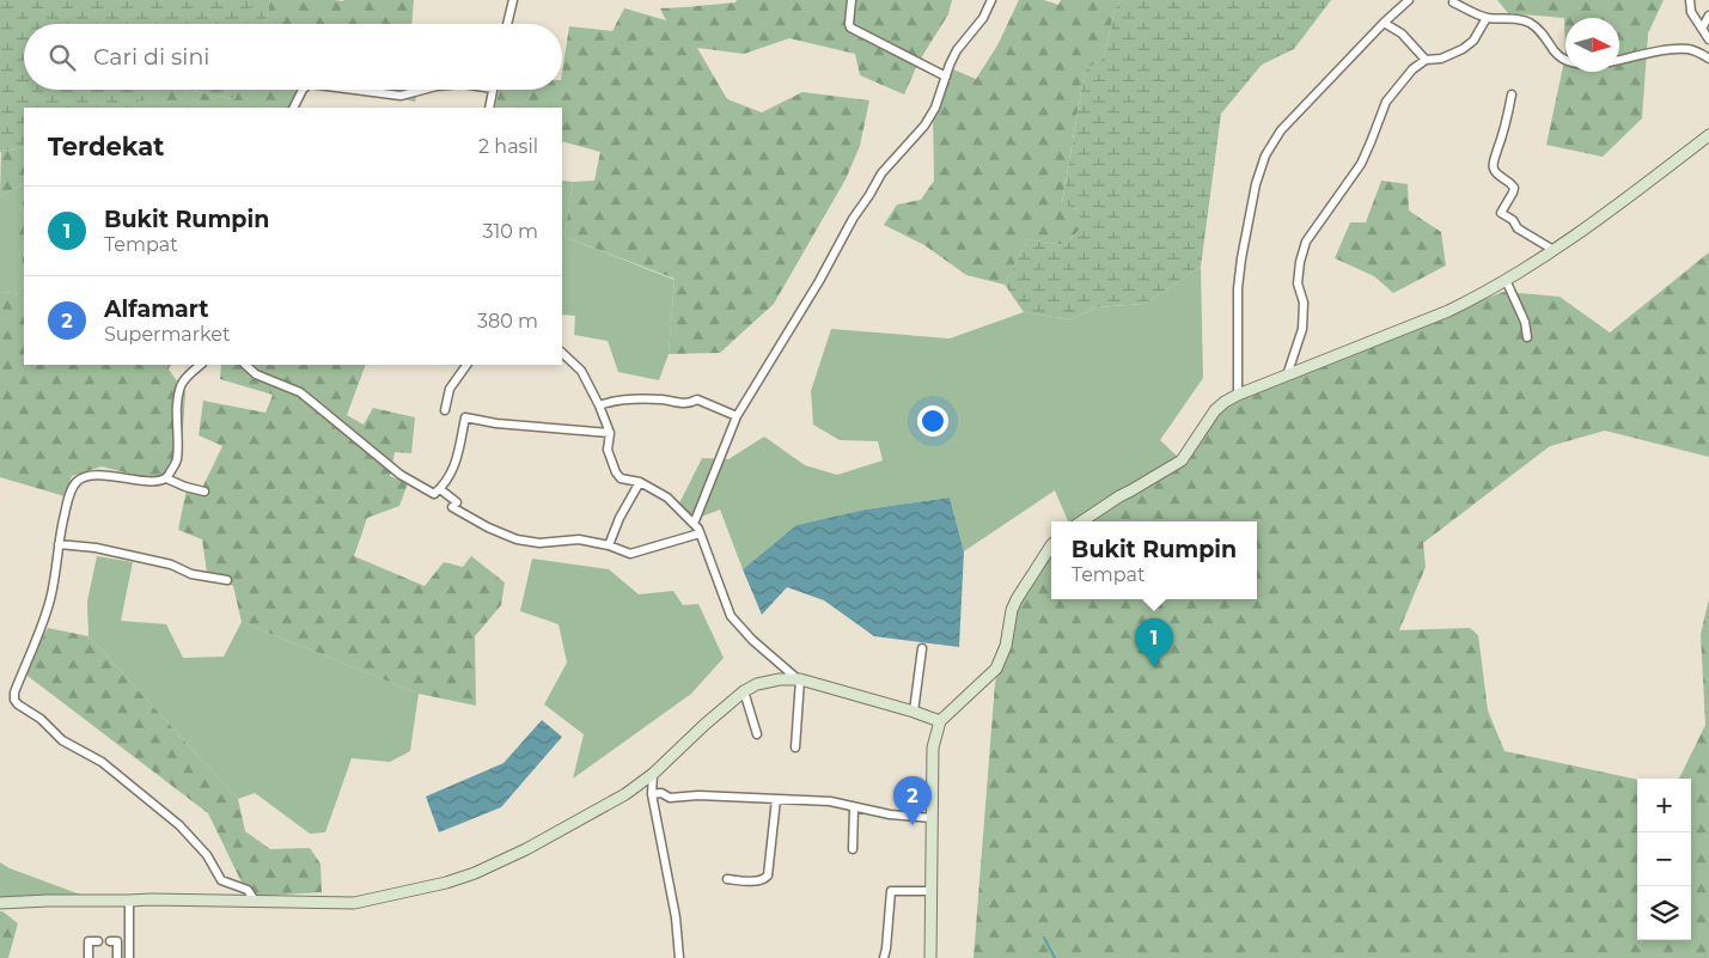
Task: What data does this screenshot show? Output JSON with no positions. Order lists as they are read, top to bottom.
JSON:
{
  "north": "right",
  "page": {
    "search": "Cari di sini",
    "heading": ["Terdekat", "2 hasil"],
    "list": [
      {
        "mark": "1",
        "name": "Bukit Rumpin",
        "note": "Tempat",
        "value": "310 m"
      },
      {
        "mark": "2",
        "name": "Alfamart",
        "note": "Supermarket",
        "value": "380 m"
      }
    ],
    "popup": ["Bukit Rumpin", "Tempat"],
    "pins": ["1", "2"],
    "map_buttons": ["+", "−"]
  }
}
